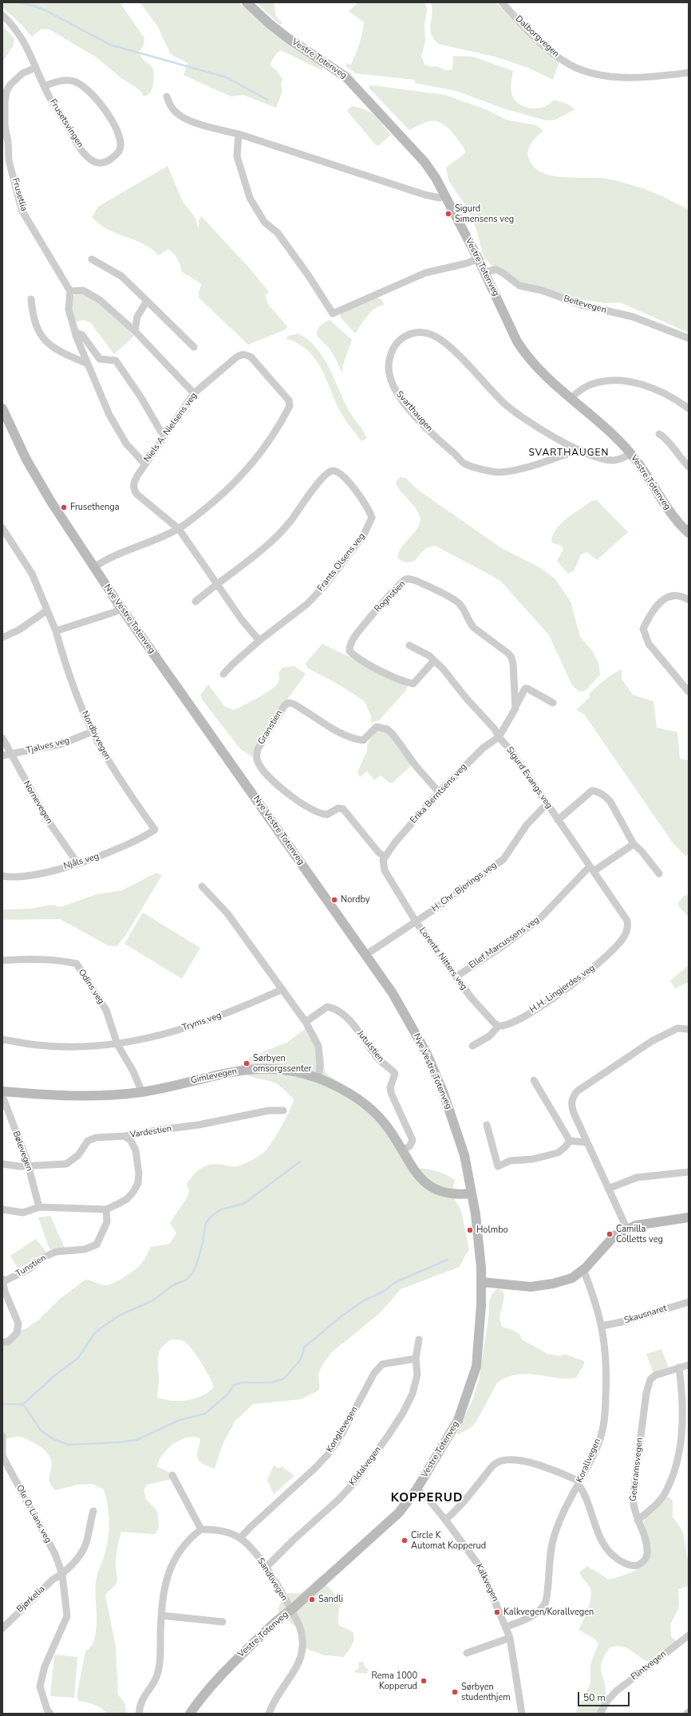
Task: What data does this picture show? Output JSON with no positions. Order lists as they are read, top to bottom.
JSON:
{
  "streets": {
    "main road": ["Vestre Totenveg", "Nye Vestre Totenveg", "Gimlevegen"],
    "street": [
      "Dalborgvegen",
      "Frusetsvingen",
      "Frusetlia",
      "Beitevegen",
      "Svarthaugen",
      "Niels A. Nielsens veg",
      "Frants Olsens veg",
      "Rognstien",
      "Granstien",
      "Nordbyvegen",
      "Tjalves veg",
      "Sigurd Evangs veg",
      "Erika Berntsens veg",
      "Nornevegen",
      "Njåls veg",
      "H. Chr. Bjerings veg",
      "Ellef Marcussens veg",
      "Lorentz Nitters veg",
      "Odins veg",
      "H.H. Lingjerdes veg",
      "Tryms veg",
      "Jutulstien",
      "Vardestien",
      "Bølevegen",
      "Tunstien",
      "Skausnaret",
      "Konglevegen",
      "Korallvegen",
      "Kildalvegen",
      "Geiteramsvegen",
      "Ole O. Lians veg",
      "Sandlivegen",
      "Kalkvegen",
      "Bjørkelia",
      "Flintvegen"
    ]
  },
  "crossings": [
    ["Vestre Totenveg", "Beitevegen"],
    ["Vestre Totenveg", "Svarthaugen"],
    ["Vestre Totenveg", "Nye Vestre Totenveg"],
    ["Vestre Totenveg", "Sandlivegen"],
    ["Vestre Totenveg", "Kalkvegen"],
    ["Frusetsvingen", "Frusetlia"],
    ["Niels A. Nielsens veg", "Nye Vestre Totenveg"],
    ["Nye Vestre Totenveg", "H. Chr. Bjerings veg"],
    ["Nye Vestre Totenveg", "Gimlevegen"],
    ["Granstien", "Erika Berntsens veg"],
    ["Granstien", "Lorentz Nitters veg"],
    ["Nordbyvegen", "Tjalves veg"],
    ["Nordbyvegen", "Njåls veg"],
    ["Tjalves veg", "Nornevegen"],
    ["Sigurd Evangs veg", "Erika Berntsens veg"],
    ["Sigurd Evangs veg", "H. Chr. Bjerings veg"],
    ["Sigurd Evangs veg", "Ellef Marcussens veg"],
    ["Sigurd Evangs veg", "H.H. Lingjerdes veg"],
    ["Erika Berntsens veg", "Lorentz Nitters veg"],
    ["Nornevegen", "Njåls veg"],
    ["H. Chr. Bjerings veg", "Lorentz Nitters veg"],
    ["Ellef Marcussens veg", "Lorentz Nitters veg"],
    ["Lorentz Nitters veg", "H.H. Lingjerdes veg"],
    ["Odins veg", "Tryms veg"],
    ["Odins veg", "Gimlevegen"],
    ["Jutulstien", "Gimlevegen"],
    ["Vardestien", "Bølevegen"],
    ["Skausnaret", "Korallvegen"],
    ["Konglevegen", "Kildalvegen"],
    ["Konglevegen", "Sandlivegen"],
    ["Korallvegen", "Geiteramsvegen"],
    ["Korallvegen", "Kalkvegen"],
    ["Kildalvegen", "Sandlivegen"],
    ["Ole O. Lians veg", "Bjørkelia"]
  ],
  "districts": ["SVARTHAUGEN", "KOPPERUD"],
  "places": [
    "Sigurd Simensens veg",
    "Frusethenga",
    "Nordby",
    "Sørbyen omsorgssenter",
    "Holmbo",
    "Camilla Colletts veg",
    "Circle K Automat Kopperud",
    "Sandli",
    "Kalkvegen/Korallvegen",
    "Rema 1000 Kopperud",
    "Sørbyen studenthjem"
  ],
  "scale_bar": "50 m"
}
